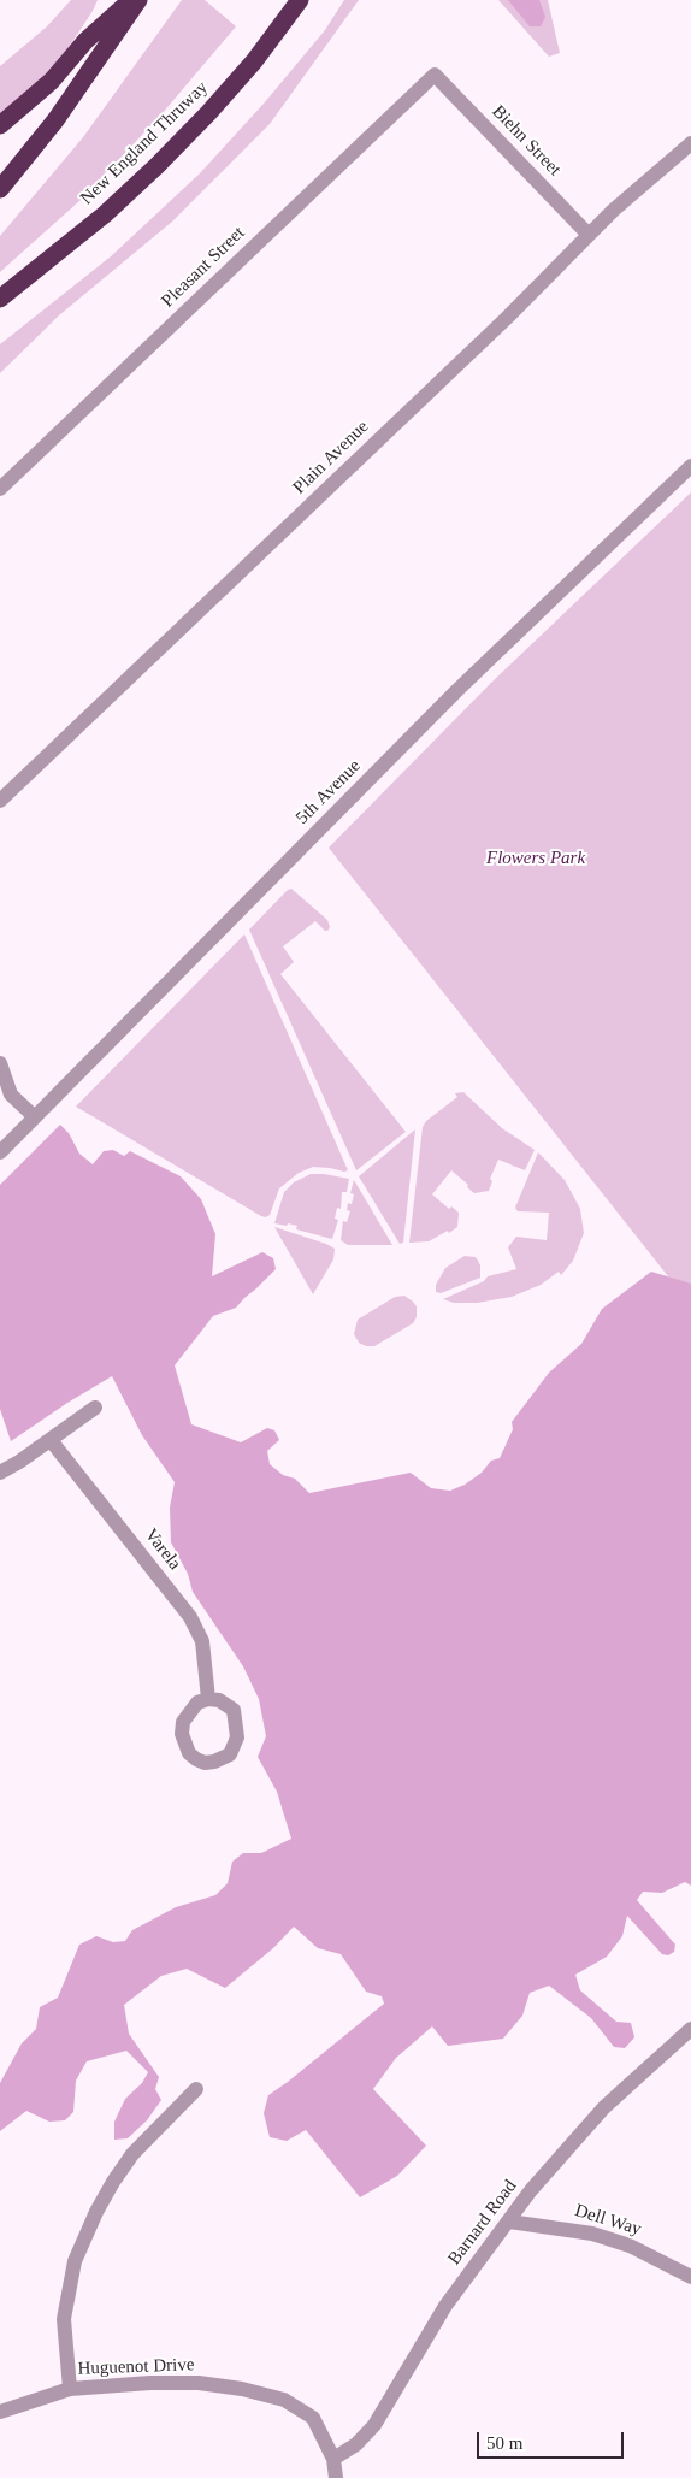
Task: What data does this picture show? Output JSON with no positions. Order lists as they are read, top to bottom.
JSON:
{
  "streets": {
    "highway": ["New England Thruway"],
    "street": [
      "Biehn Street",
      "Pleasant Street",
      "Plain Avenue",
      "5th Avenue",
      "Varela",
      "Dell Way",
      "Barnard Road",
      "Huguenot Drive"
    ]
  },
  "crossings": [
    ["Biehn Street", "Pleasant Street"],
    ["Biehn Street", "Plain Avenue"],
    ["Dell Way", "Barnard Road"],
    ["Barnard Road", "Huguenot Drive"]
  ],
  "parks": ["Flowers Park"],
  "scale_bar": "50 m"
}
